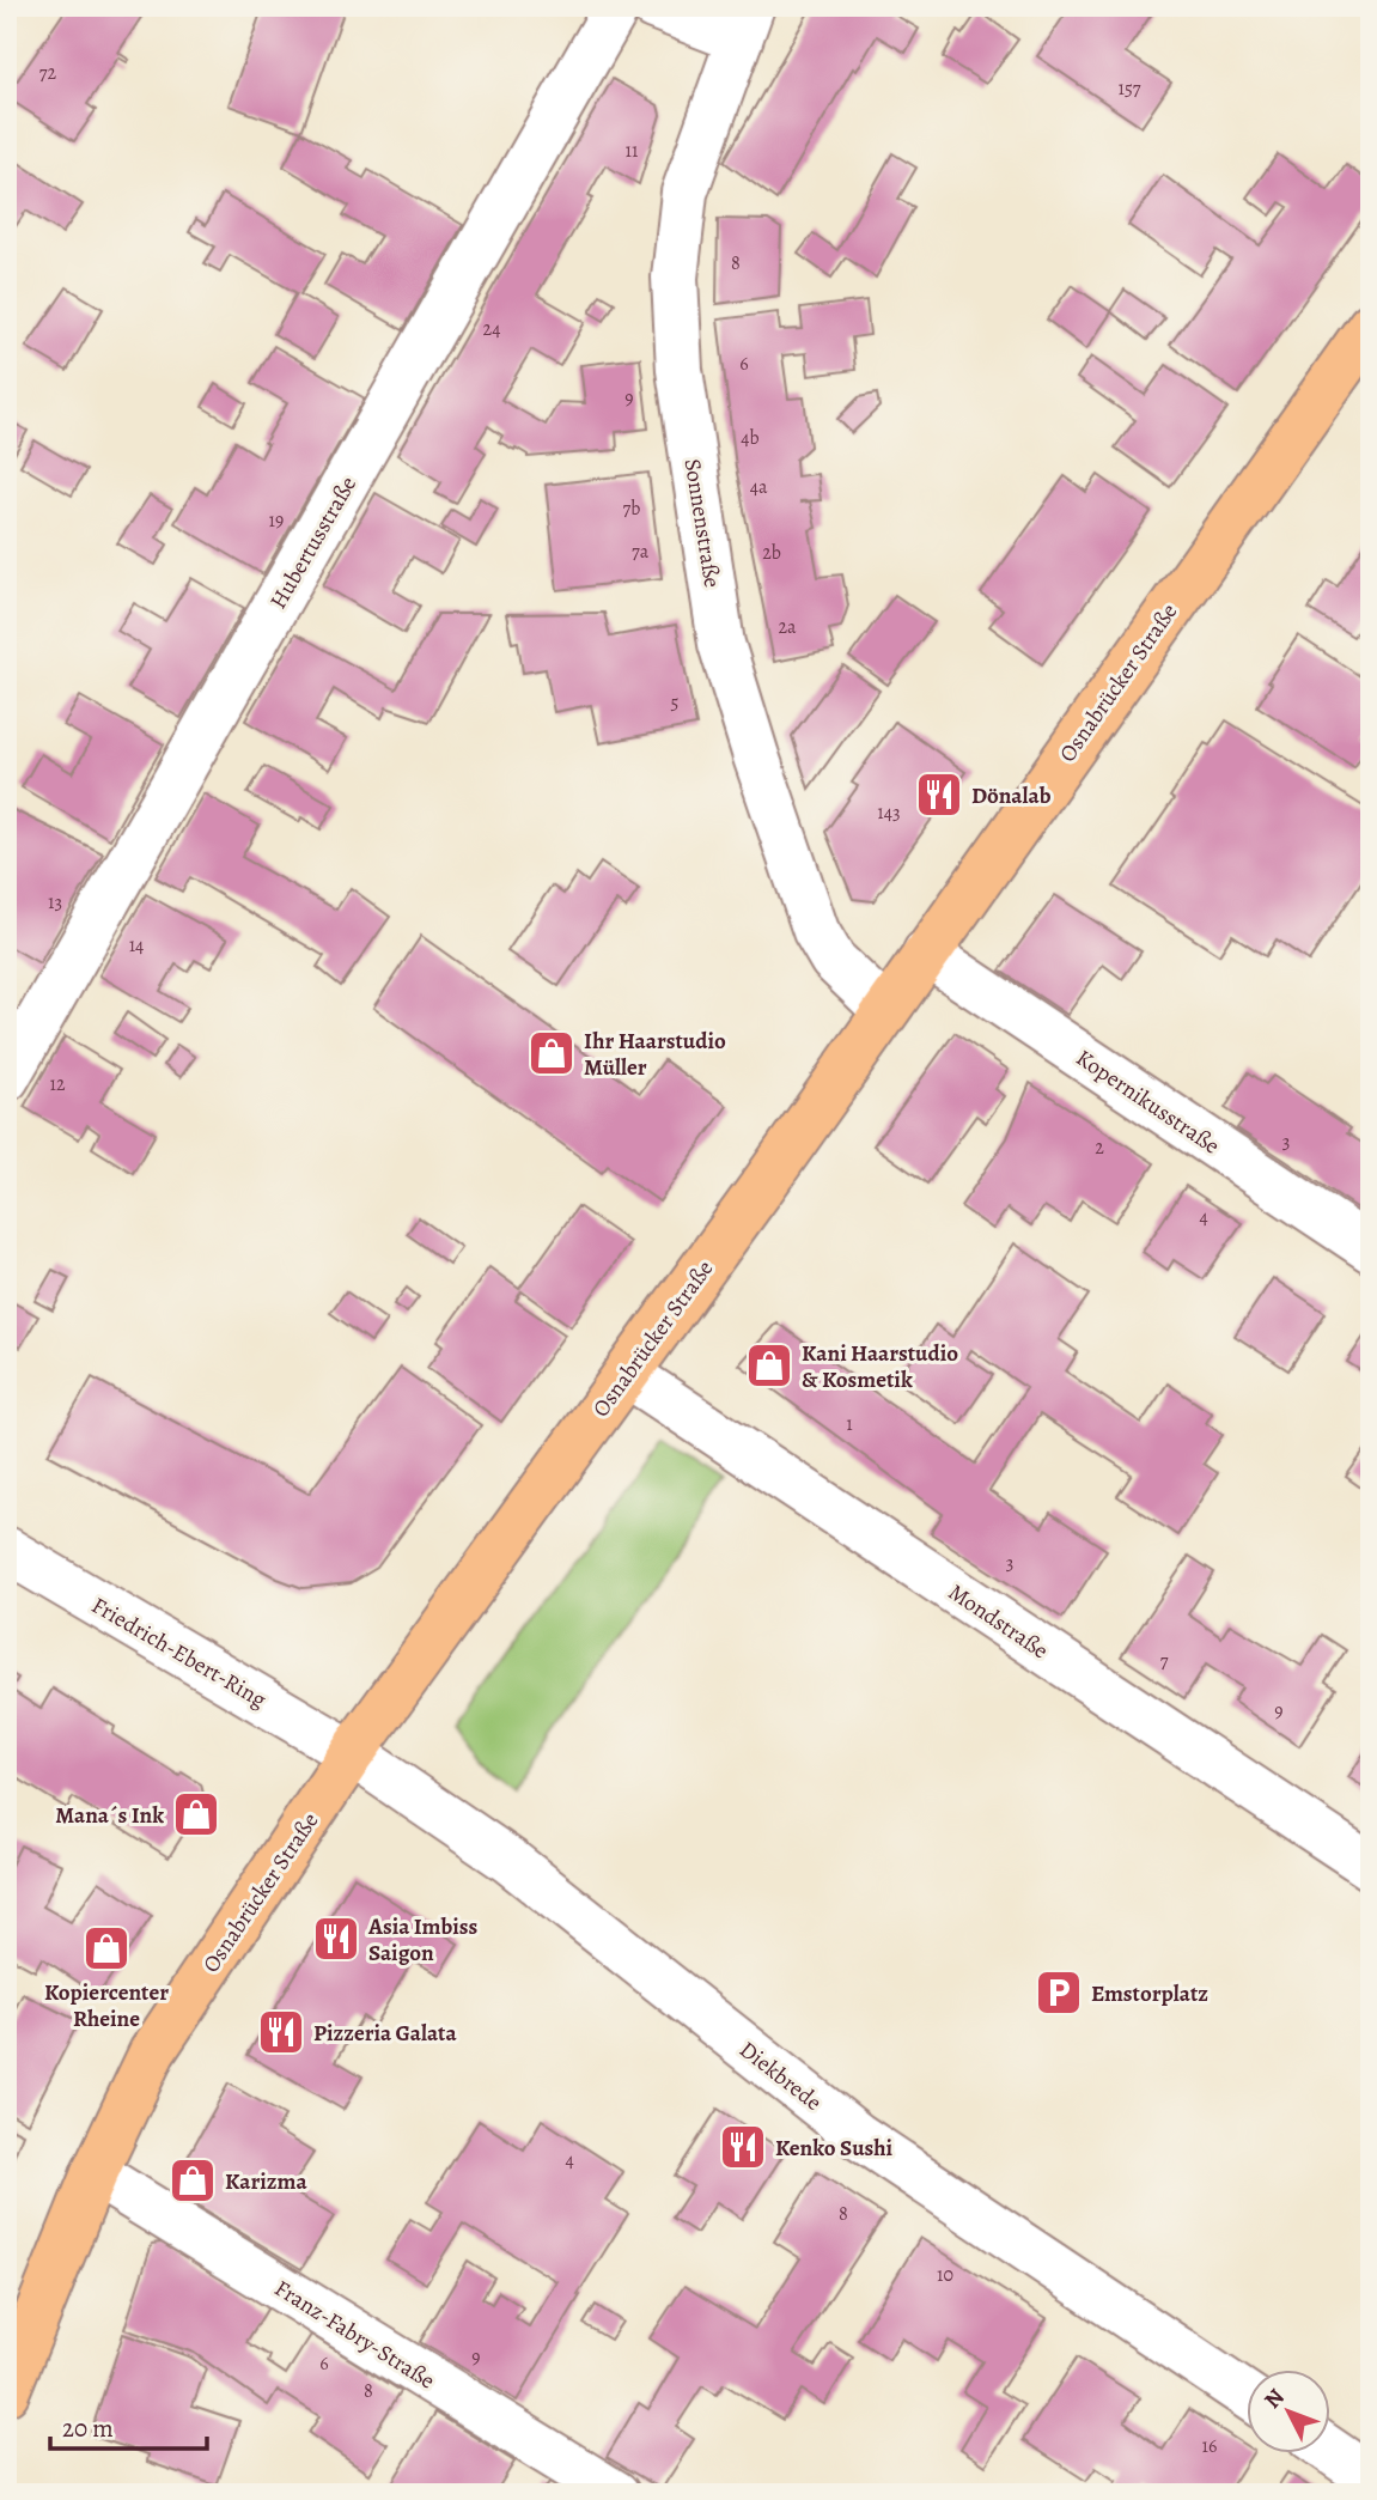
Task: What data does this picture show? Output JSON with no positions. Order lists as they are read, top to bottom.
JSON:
{
  "streets": {
    "main road": ["Osnabrücker Straße"],
    "street": [
      "Sonnenstraße",
      "Hubertusstraße",
      "Kopernikusstraße",
      "Mondstraße",
      "Friedrich-Ebert-Ring",
      "Diekbrede",
      "Franz-Fabry-Straße"
    ]
  },
  "crossings": [
    ["Sonnenstraße", "Osnabrücker Straße"],
    ["Osnabrücker Straße", "Kopernikusstraße"],
    ["Osnabrücker Straße", "Mondstraße"],
    ["Osnabrücker Straße", "Friedrich-Ebert-Ring"],
    ["Osnabrücker Straße", "Diekbrede"],
    ["Osnabrücker Straße", "Franz-Fabry-Straße"],
    ["Friedrich-Ebert-Ring", "Diekbrede"]
  ],
  "places": {
    "restaurant": [
      "Dönalab",
      "Asia Imbiss Saigon",
      "Pizzeria Galata",
      "Kenko Sushi"
    ],
    "shop": [
      "Ihr Haarstudio Müller",
      "Kani Haarstudio & Kosmetik",
      "Mana´s Ink",
      "Kopiercenter Rheine",
      "Karizma"
    ],
    "parking": ["Emstorplatz"]
  },
  "house_numbers": [
    "72",
    "157",
    "11",
    "8",
    "24",
    "6",
    "9",
    "4b",
    "4a",
    "7b",
    "19",
    "7a",
    "2b",
    "2a",
    "5",
    "143",
    "13",
    "14",
    "12",
    "3",
    "2",
    "4",
    "1",
    "3",
    "7",
    "9",
    "4",
    "8",
    "10",
    "9",
    "6",
    "8",
    "16"
  ],
  "scale_bar": "20 m",
  "north": "top left"
}
